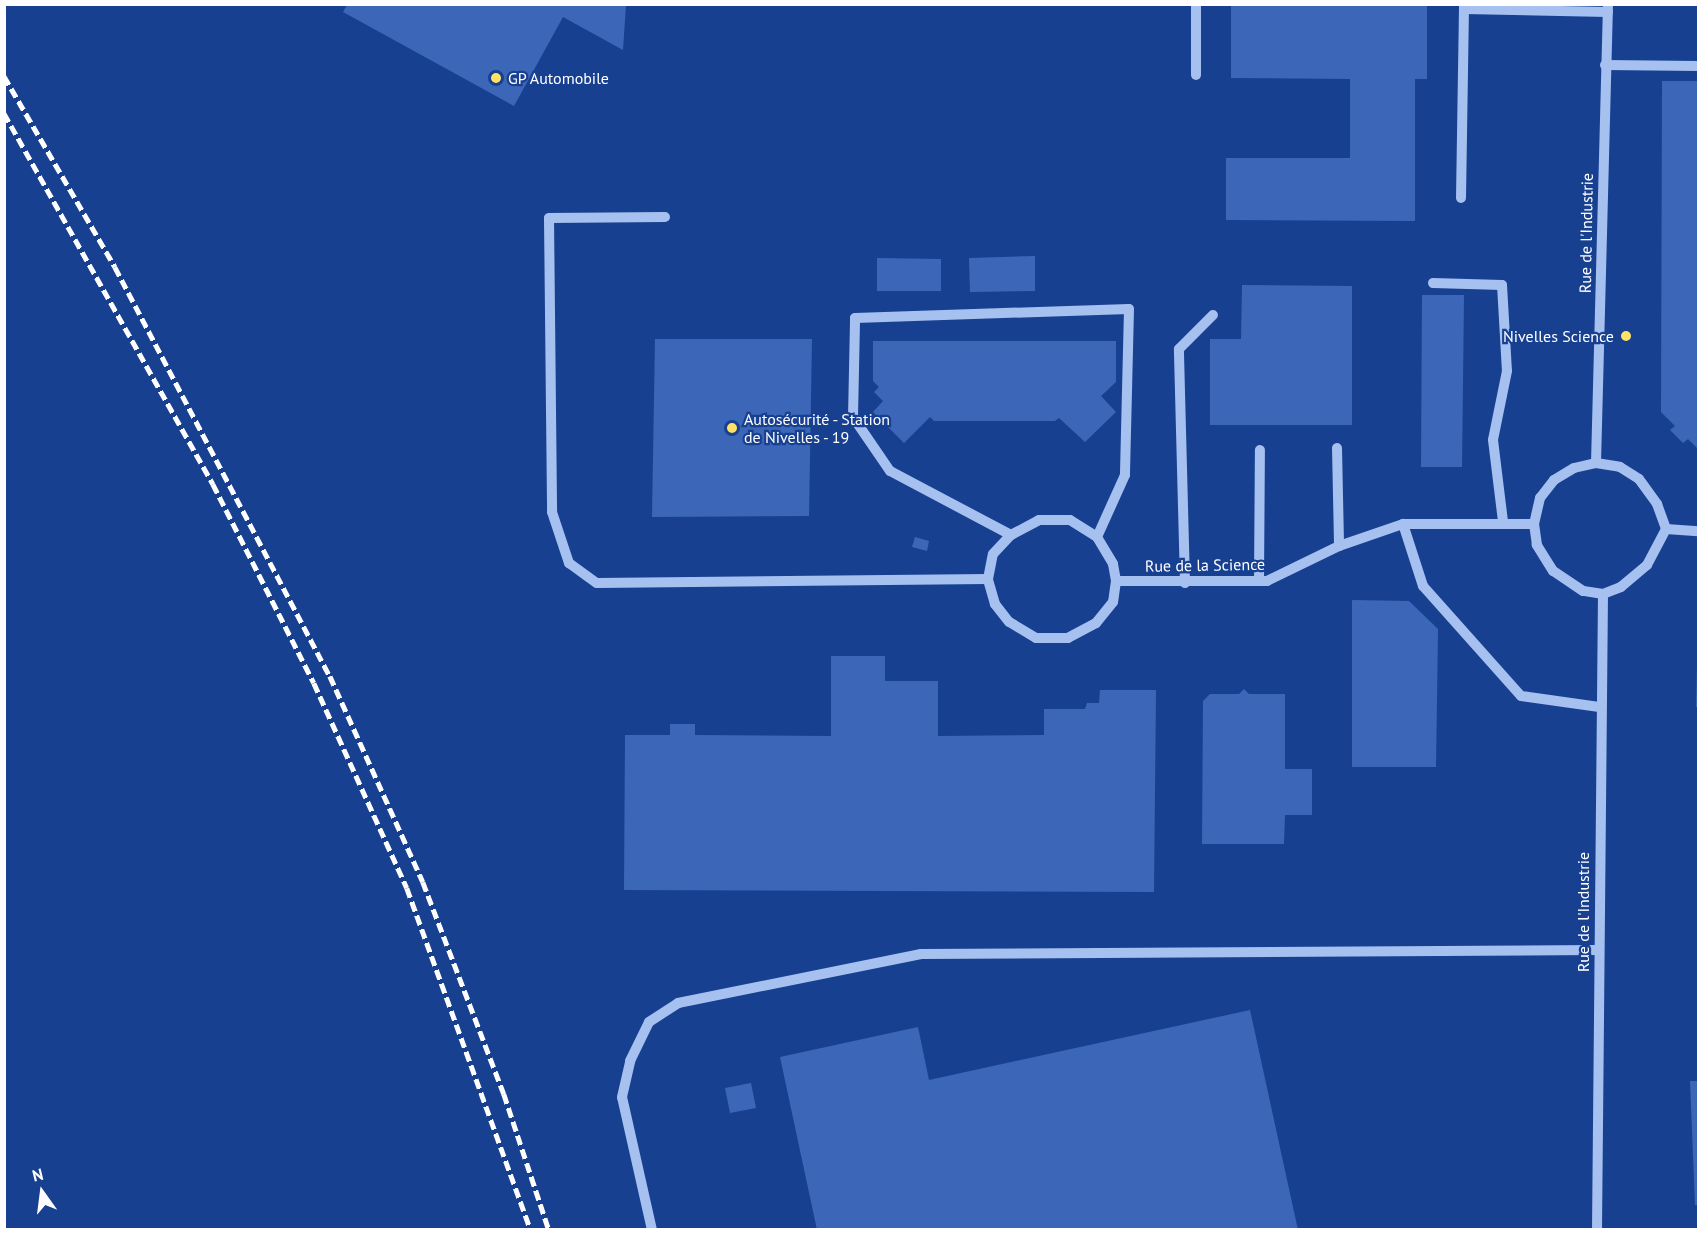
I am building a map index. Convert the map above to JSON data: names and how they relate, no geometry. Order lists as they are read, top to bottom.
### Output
{
  "streets": {
    "street": ["Rue de l'Industrie", "Rue de la Science"]
  },
  "crossings": [
    ["Rue de l'Industrie", "Rue de la Science"]
  ],
  "places": ["GP Automobile", "Nivelles Science", "Autosécurité - Station de Nivelles - 19"],
  "north": "top"
}
